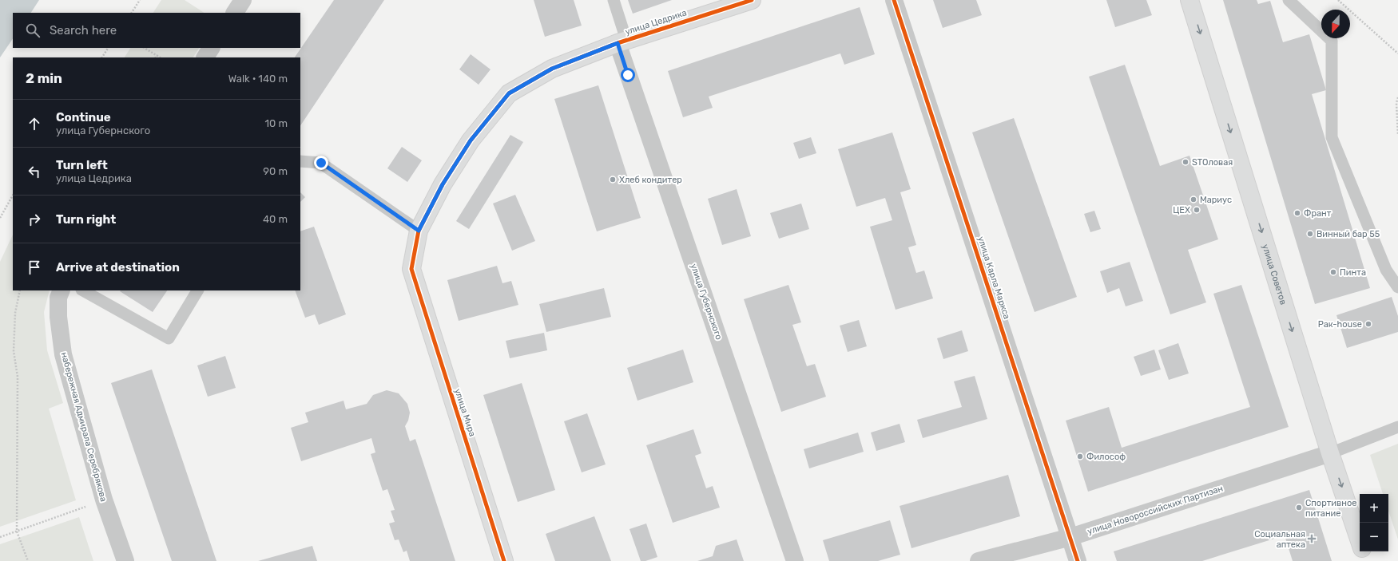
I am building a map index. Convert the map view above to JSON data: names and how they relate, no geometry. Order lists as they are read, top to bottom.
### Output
{
  "streets": {
    "street": [
      "улица Цедрика",
      "улица Советов",
      "улица Карла Маркса",
      "улица Губернского",
      "улица Мира",
      "набережная Адмирала Серебрякова",
      "улица Новороссийских Партизан"
    ]
  },
  "crossings": [
    ["улица Цедрика", "улица Губернского"],
    ["улица Цедрика", "улица Мира"],
    ["улица Советов", "улица Новороссийских Партизан"],
    ["улица Карла Маркса", "улица Новороссийских Партизан"]
  ],
  "one_way": ["улица Советов"],
  "places": {
    "other": [
      "STOловая",
      "Хлеб кондитер",
      "Мариус",
      "ЦЕХ",
      "Франт",
      "Винный бар 55",
      "Пинта",
      "Рак-house",
      "Философ",
      "Спортивное питание"
    ],
    "health": ["Социальная аптека"]
  },
  "north": "bottom",
  "page": {
    "search": "Search here",
    "heading": ["2 min", "Walk · 140 m"],
    "list": [
      ["Continue", "улица Губернского", "10 m"],
      ["Turn left", "улица Цедрика", "90 m"],
      ["Turn right", "40 m"],
      "Arrive at destination"
    ],
    "map_buttons": ["+", "−"]
  }
}
